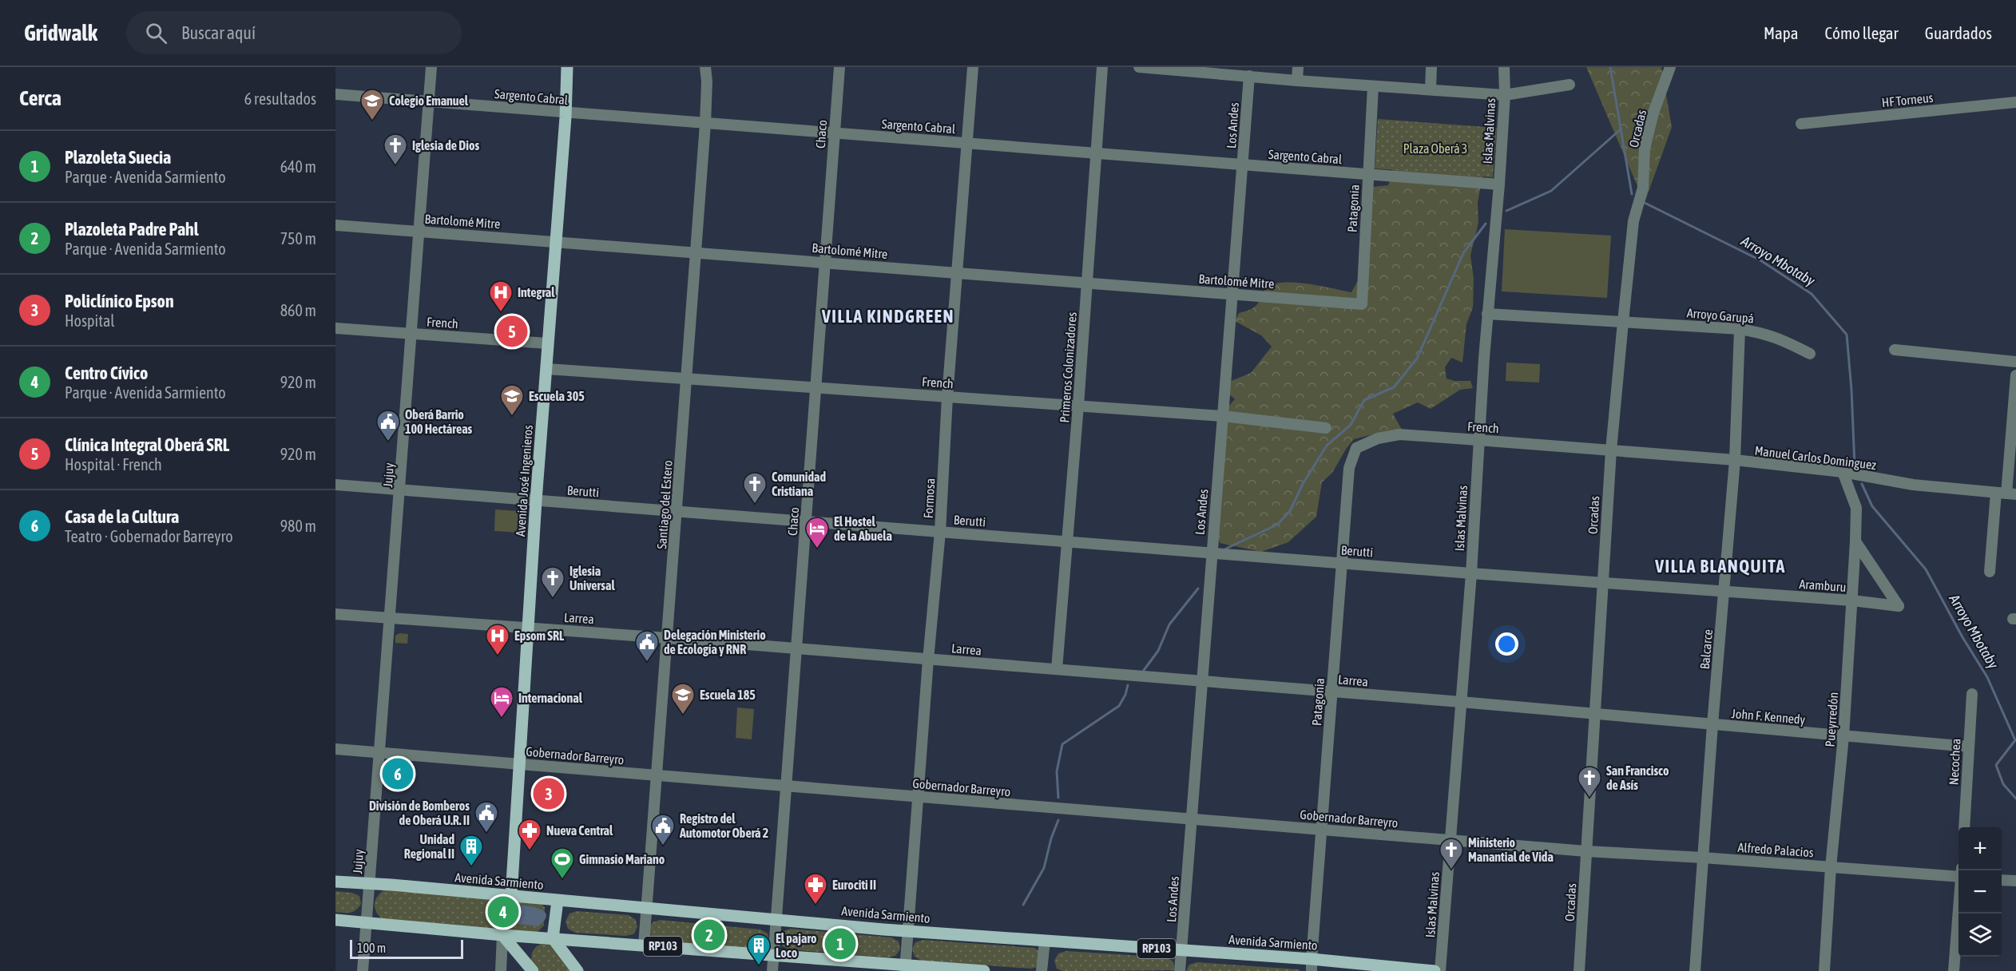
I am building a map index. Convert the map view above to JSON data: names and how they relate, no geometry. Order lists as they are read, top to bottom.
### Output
{
  "streets": {
    "main road": ["Avenida José Ingenieros", "Avenida Sarmiento", "RP103"],
    "street": [
      "Sargento Cabral",
      "HF Torneus",
      "Los Andes",
      "Orcadas",
      "Islas Malvinas",
      "Chaco",
      "Patagonia",
      "Bartolomé Mitre",
      "Arroyo Garupá",
      "French",
      "Primeros Colonizadores",
      "Manuel Carlos Dominguez",
      "Jujuy",
      "Berutti",
      "Formosa",
      "Santiago del Estero",
      "Aramburu",
      "Larrea",
      "Balcarce",
      "John F. Kennedy",
      "Pueyrredón",
      "Gobernador Barreyro",
      "Necochea",
      "Alfredo Palacios"
    ]
  },
  "crossings": [
    ["Sargento Cabral", "Los Andes"],
    ["Sargento Cabral", "Islas Malvinas"],
    ["Sargento Cabral", "Chaco"],
    ["Sargento Cabral", "Patagonia"],
    ["Sargento Cabral", "Primeros Colonizadores"],
    ["Sargento Cabral", "Jujuy"],
    ["Sargento Cabral", "Avenida José Ingenieros"],
    ["Sargento Cabral", "Formosa"],
    ["Sargento Cabral", "Santiago del Estero"],
    ["Los Andes", "Bartolomé Mitre"],
    ["Los Andes", "French"],
    ["Los Andes", "Berutti"],
    ["Los Andes", "Larrea"],
    ["Los Andes", "Gobernador Barreyro"],
    ["Los Andes", "Avenida Sarmiento"],
    ["Orcadas", "Arroyo Garupá"],
    ["Orcadas", "French"],
    ["Orcadas", "Manuel Carlos Dominguez"],
    ["Orcadas", "Berutti"],
    ["Orcadas", "Aramburu"],
    ["Orcadas", "Larrea"],
    ["Orcadas", "John F. Kennedy"],
    ["Orcadas", "Gobernador Barreyro"],
    ["Orcadas", "Alfredo Palacios"],
    ["Islas Malvinas", "French"],
    ["Islas Malvinas", "Berutti"],
    ["Islas Malvinas", "Larrea"],
    ["Islas Malvinas", "Gobernador Barreyro"],
    ["Chaco", "Bartolomé Mitre"],
    ["Chaco", "French"],
    ["Chaco", "Berutti"],
    ["Chaco", "Larrea"],
    ["Chaco", "Gobernador Barreyro"],
    ["Chaco", "Avenida Sarmiento"],
    ["Chaco", "RP103"],
    ["Patagonia", "Bartolomé Mitre"],
    ["Patagonia", "French"],
    ["Patagonia", "Berutti"],
    ["Patagonia", "Larrea"],
    ["Patagonia", "Gobernador Barreyro"],
    ["Patagonia", "Avenida Sarmiento"],
    ["Bartolomé Mitre", "Primeros Colonizadores"],
    ["Bartolomé Mitre", "Jujuy"],
    ["Bartolomé Mitre", "Avenida José Ingenieros"],
    ["Bartolomé Mitre", "Formosa"],
    ["Bartolomé Mitre", "Santiago del Estero"],
    ["Arroyo Garupá", "Balcarce"],
    ["French", "Primeros Colonizadores"],
    ["French", "Manuel Carlos Dominguez"],
    ["French", "Jujuy"],
    ["French", "Avenida José Ingenieros"],
    ["French", "Formosa"],
    ["French", "Santiago del Estero"],
    ["Primeros Colonizadores", "Berutti"],
    ["Primeros Colonizadores", "Larrea"],
    ["Manuel Carlos Dominguez", "Balcarce"],
    ["Manuel Carlos Dominguez", "Pueyrredón"],
    ["Jujuy", "Berutti"],
    ["Jujuy", "Larrea"],
    ["Jujuy", "Gobernador Barreyro"],
    ["Jujuy", "Avenida Sarmiento"],
    ["Jujuy", "RP103"],
    ["Avenida José Ingenieros", "Berutti"],
    ["Avenida José Ingenieros", "Larrea"],
    ["Avenida José Ingenieros", "Gobernador Barreyro"],
    ["Avenida José Ingenieros", "Avenida Sarmiento"],
    ["Berutti", "Formosa"],
    ["Berutti", "Santiago del Estero"],
    ["Berutti", "Aramburu"],
    ["Formosa", "Larrea"],
    ["Formosa", "Gobernador Barreyro"],
    ["Formosa", "Avenida Sarmiento"],
    ["Formosa", "RP103"],
    ["Santiago del Estero", "Larrea"],
    ["Santiago del Estero", "Gobernador Barreyro"],
    ["Santiago del Estero", "Avenida Sarmiento"],
    ["Santiago del Estero", "RP103"],
    ["Aramburu", "Balcarce"],
    ["Aramburu", "Pueyrredón"],
    ["Larrea", "John F. Kennedy"],
    ["Balcarce", "John F. Kennedy"],
    ["Balcarce", "Alfredo Palacios"],
    ["John F. Kennedy", "Pueyrredón"],
    ["John F. Kennedy", "Necochea"],
    ["Pueyrredón", "Alfredo Palacios"],
    ["Gobernador Barreyro", "Alfredo Palacios"]
  ],
  "districts": ["VILLA KINDGREEN", "VILLA BLANQUITA"],
  "water": ["Arroyo Mbotaby"],
  "parks": ["Plaza Oberá 3"],
  "places": {
    "school or university": ["Colegio Emanuel", "Escuela 305", "Escuela 185"],
    "church": [
      "Iglesia de Dios",
      "Comunidad Cristiana",
      "Iglesia Universal",
      "San Francisco de Asís",
      "Ministerio Manantial de Vida"
    ],
    "hospital": ["Integral", "Epsom SRL"],
    "public building": [
      "Oberá Barrio 100 Hectáreas",
      "Delegación Ministerio de Ecología y RNR",
      "División de Bomberos de Oberá U.R. II",
      "Registro del Automotor Oberá 2"
    ],
    "hotel": ["El Hostel de la Abuela", "Internacional"],
    "pharmacy": ["Nueva Central", "Eurociti II"],
    "building": ["Unidad Regional II", "El pajaro Loco"],
    "sports": ["Gimnasio Mariano"]
  },
  "scale_bar": "100 m",
  "page": {
    "header": "Gridwalk",
    "search": "Buscar aquí",
    "nav": ["Mapa", "Cómo llegar", "Guardados"],
    "heading": ["Cerca", "6 resultados"],
    "list": [
      {
        "mark": "1",
        "name": "Plazoleta Suecia",
        "note": "Parque · Avenida Sarmiento",
        "value": "640 m"
      },
      {
        "mark": "2",
        "name": "Plazoleta Padre Pahl",
        "note": "Parque · Avenida Sarmiento",
        "value": "750 m"
      },
      {
        "mark": "3",
        "name": "Policlínico Epson",
        "note": "Hospital",
        "value": "860 m"
      },
      {
        "mark": "4",
        "name": "Centro Cívico",
        "note": "Parque · Avenida Sarmiento",
        "value": "920 m"
      },
      {
        "mark": "5",
        "name": "Clínica Integral Oberá SRL",
        "note": "Hospital · French",
        "value": "920 m"
      },
      {
        "mark": "6",
        "name": "Casa de la Cultura",
        "note": "Teatro · Gobernador Barreyro",
        "value": "980 m"
      }
    ],
    "pins": [
      "5",
      "6",
      "3",
      "4",
      "2",
      "1"
    ],
    "map_buttons": ["+", "−"],
    "scale": "100 m"
  }
}
